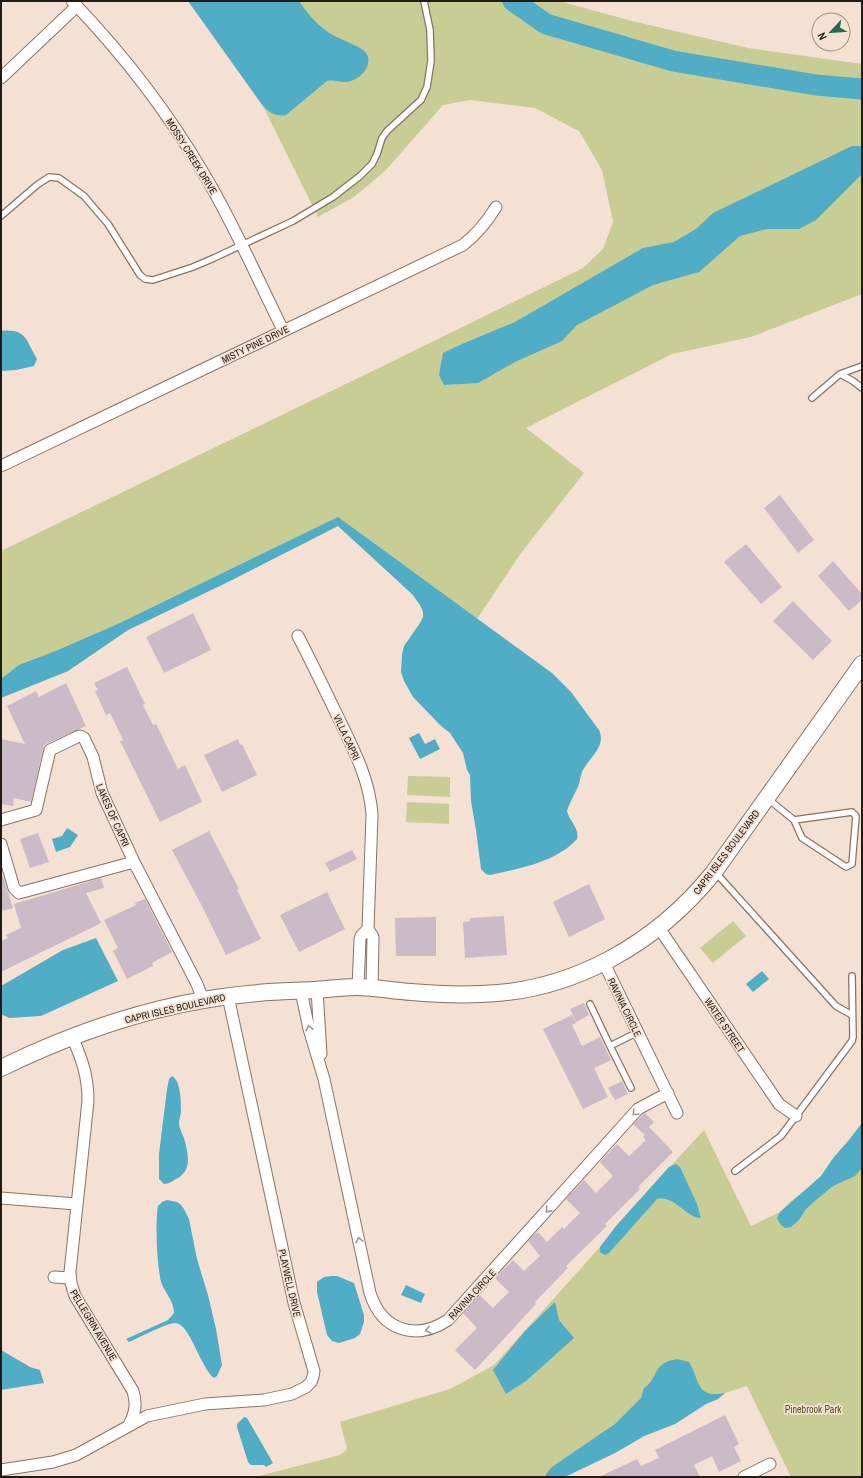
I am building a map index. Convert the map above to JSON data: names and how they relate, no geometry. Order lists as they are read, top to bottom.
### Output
{
  "streets": {
    "street": [
      "MOSSY CREEK DRIVE",
      "MISTY PINE DRIVE",
      "VILLA CAPRI",
      "LAKES OF CAPRI",
      "CAPRI ISLES BOULEVARD",
      "RAVINIA CIRCLE",
      "WATER STREET",
      "PLAYWELL DRIVE",
      "PELLEGRIN AVENUE"
    ]
  },
  "crossings": [
    ["MOSSY CREEK DRIVE", "MISTY PINE DRIVE"],
    ["VILLA CAPRI", "CAPRI ISLES BOULEVARD"],
    ["LAKES OF CAPRI", "CAPRI ISLES BOULEVARD"],
    ["CAPRI ISLES BOULEVARD", "RAVINIA CIRCLE"],
    ["CAPRI ISLES BOULEVARD", "WATER STREET"],
    ["CAPRI ISLES BOULEVARD", "PLAYWELL DRIVE"],
    ["CAPRI ISLES BOULEVARD", "PELLEGRIN AVENUE"],
    ["PLAYWELL DRIVE", "PELLEGRIN AVENUE"]
  ],
  "parks": ["Pinebrook Park"],
  "north": "bottom left"
}
